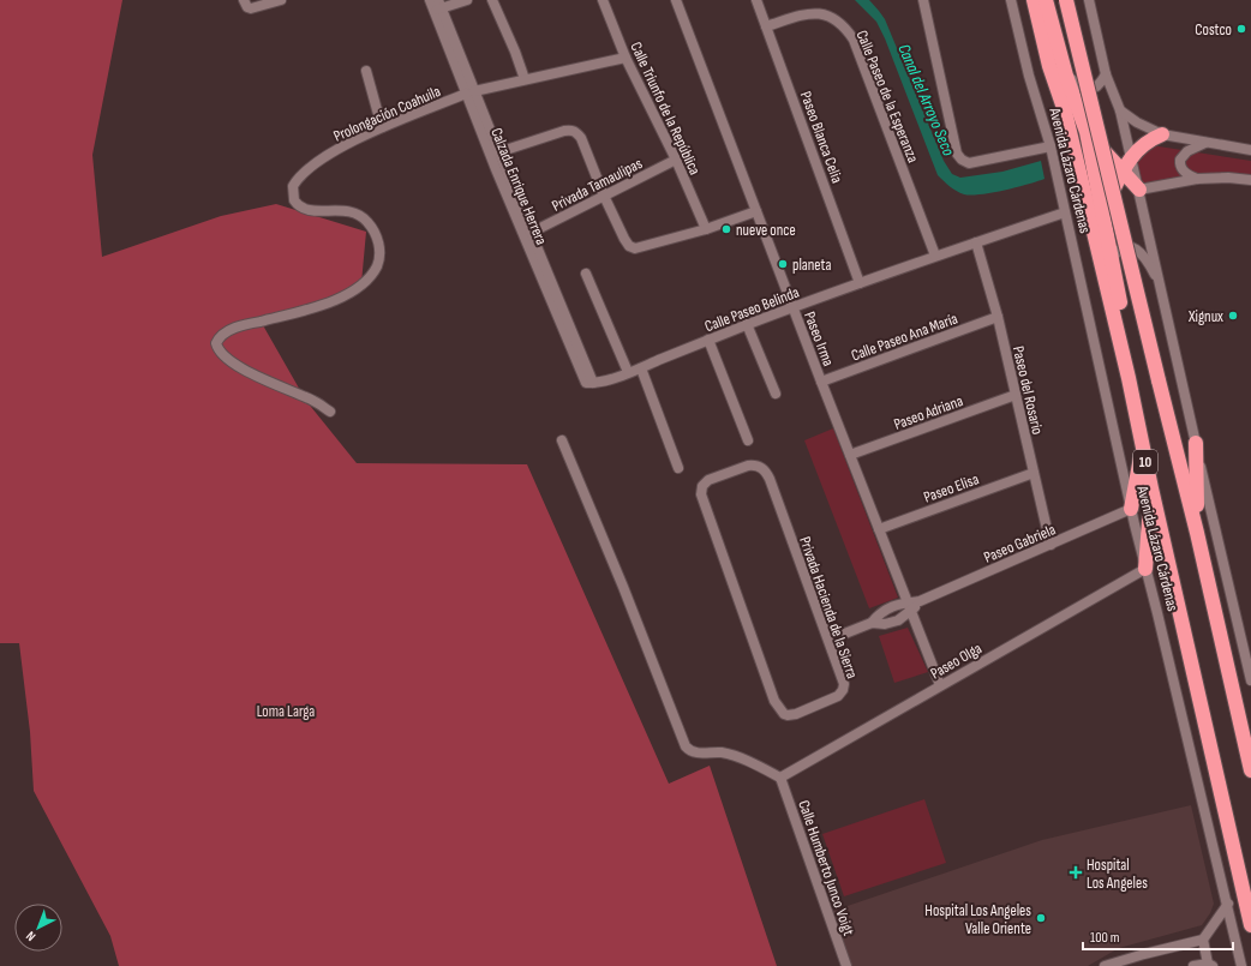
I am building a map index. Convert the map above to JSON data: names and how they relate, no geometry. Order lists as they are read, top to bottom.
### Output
{
  "streets": {
    "highway": ["Avenida Lázaro Cárdenas", "10"],
    "street": [
      "Calle Paseo de la Esperanza",
      "Calle Triunfo de la República",
      "Prolongación Coahuila",
      "Paseo Blanca Celia",
      "Privada Tamaulipas",
      "Calzada Enrique Herrera",
      "Calle Paseo Belinda",
      "Calle Paseo Ana María",
      "Paseo Irma",
      "Paseo del Rosario",
      "Paseo Adriana",
      "Paseo Elisa",
      "Paseo Gabriela",
      "Privada Hacienda de la Sierra",
      "Paseo Olga",
      "Calle Humberto Junco Voigt"
    ]
  },
  "crossings": [
    ["Calle Paseo de la Esperanza", "Paseo Blanca Celia"],
    ["Calle Paseo de la Esperanza", "Calle Paseo Belinda"],
    ["Calle Triunfo de la República", "Prolongación Coahuila"],
    ["Calle Triunfo de la República", "Privada Tamaulipas"],
    ["Prolongación Coahuila", "Calzada Enrique Herrera"],
    ["Paseo Blanca Celia", "Calle Paseo Belinda"],
    ["Avenida Lázaro Cárdenas", "Calle Paseo Belinda"],
    ["Avenida Lázaro Cárdenas", "Paseo Gabriela"],
    ["Avenida Lázaro Cárdenas", "Paseo Olga"],
    ["Privada Tamaulipas", "Calzada Enrique Herrera"],
    ["Calzada Enrique Herrera", "Calle Paseo Belinda"],
    ["Calle Paseo Belinda", "Paseo Irma"],
    ["Calle Paseo Belinda", "Paseo del Rosario"],
    ["Calle Paseo Ana María", "Paseo Irma"],
    ["Calle Paseo Ana María", "Paseo del Rosario"],
    ["Paseo Irma", "Paseo Adriana"],
    ["Paseo Irma", "Paseo Elisa"],
    ["Paseo Irma", "Paseo Gabriela"],
    ["Paseo Irma", "Paseo Olga"],
    ["Paseo del Rosario", "Paseo Adriana"],
    ["Paseo del Rosario", "Paseo Elisa"],
    ["Paseo del Rosario", "Paseo Gabriela"],
    ["Paseo Gabriela", "Privada Hacienda de la Sierra"],
    ["Paseo Olga", "Calle Humberto Junco Voigt"]
  ],
  "water": ["Canal del Arroyo Seco"],
  "parks": ["Loma Larga"],
  "places": {
    "other": [
      "Costco",
      "nueve once",
      "planeta",
      "Xignux",
      "Hospital Los Angeles Valle Oriente"
    ],
    "health": ["Hospital Los Angeles"]
  },
  "scale_bar": "100 m",
  "north": "bottom left"
}
